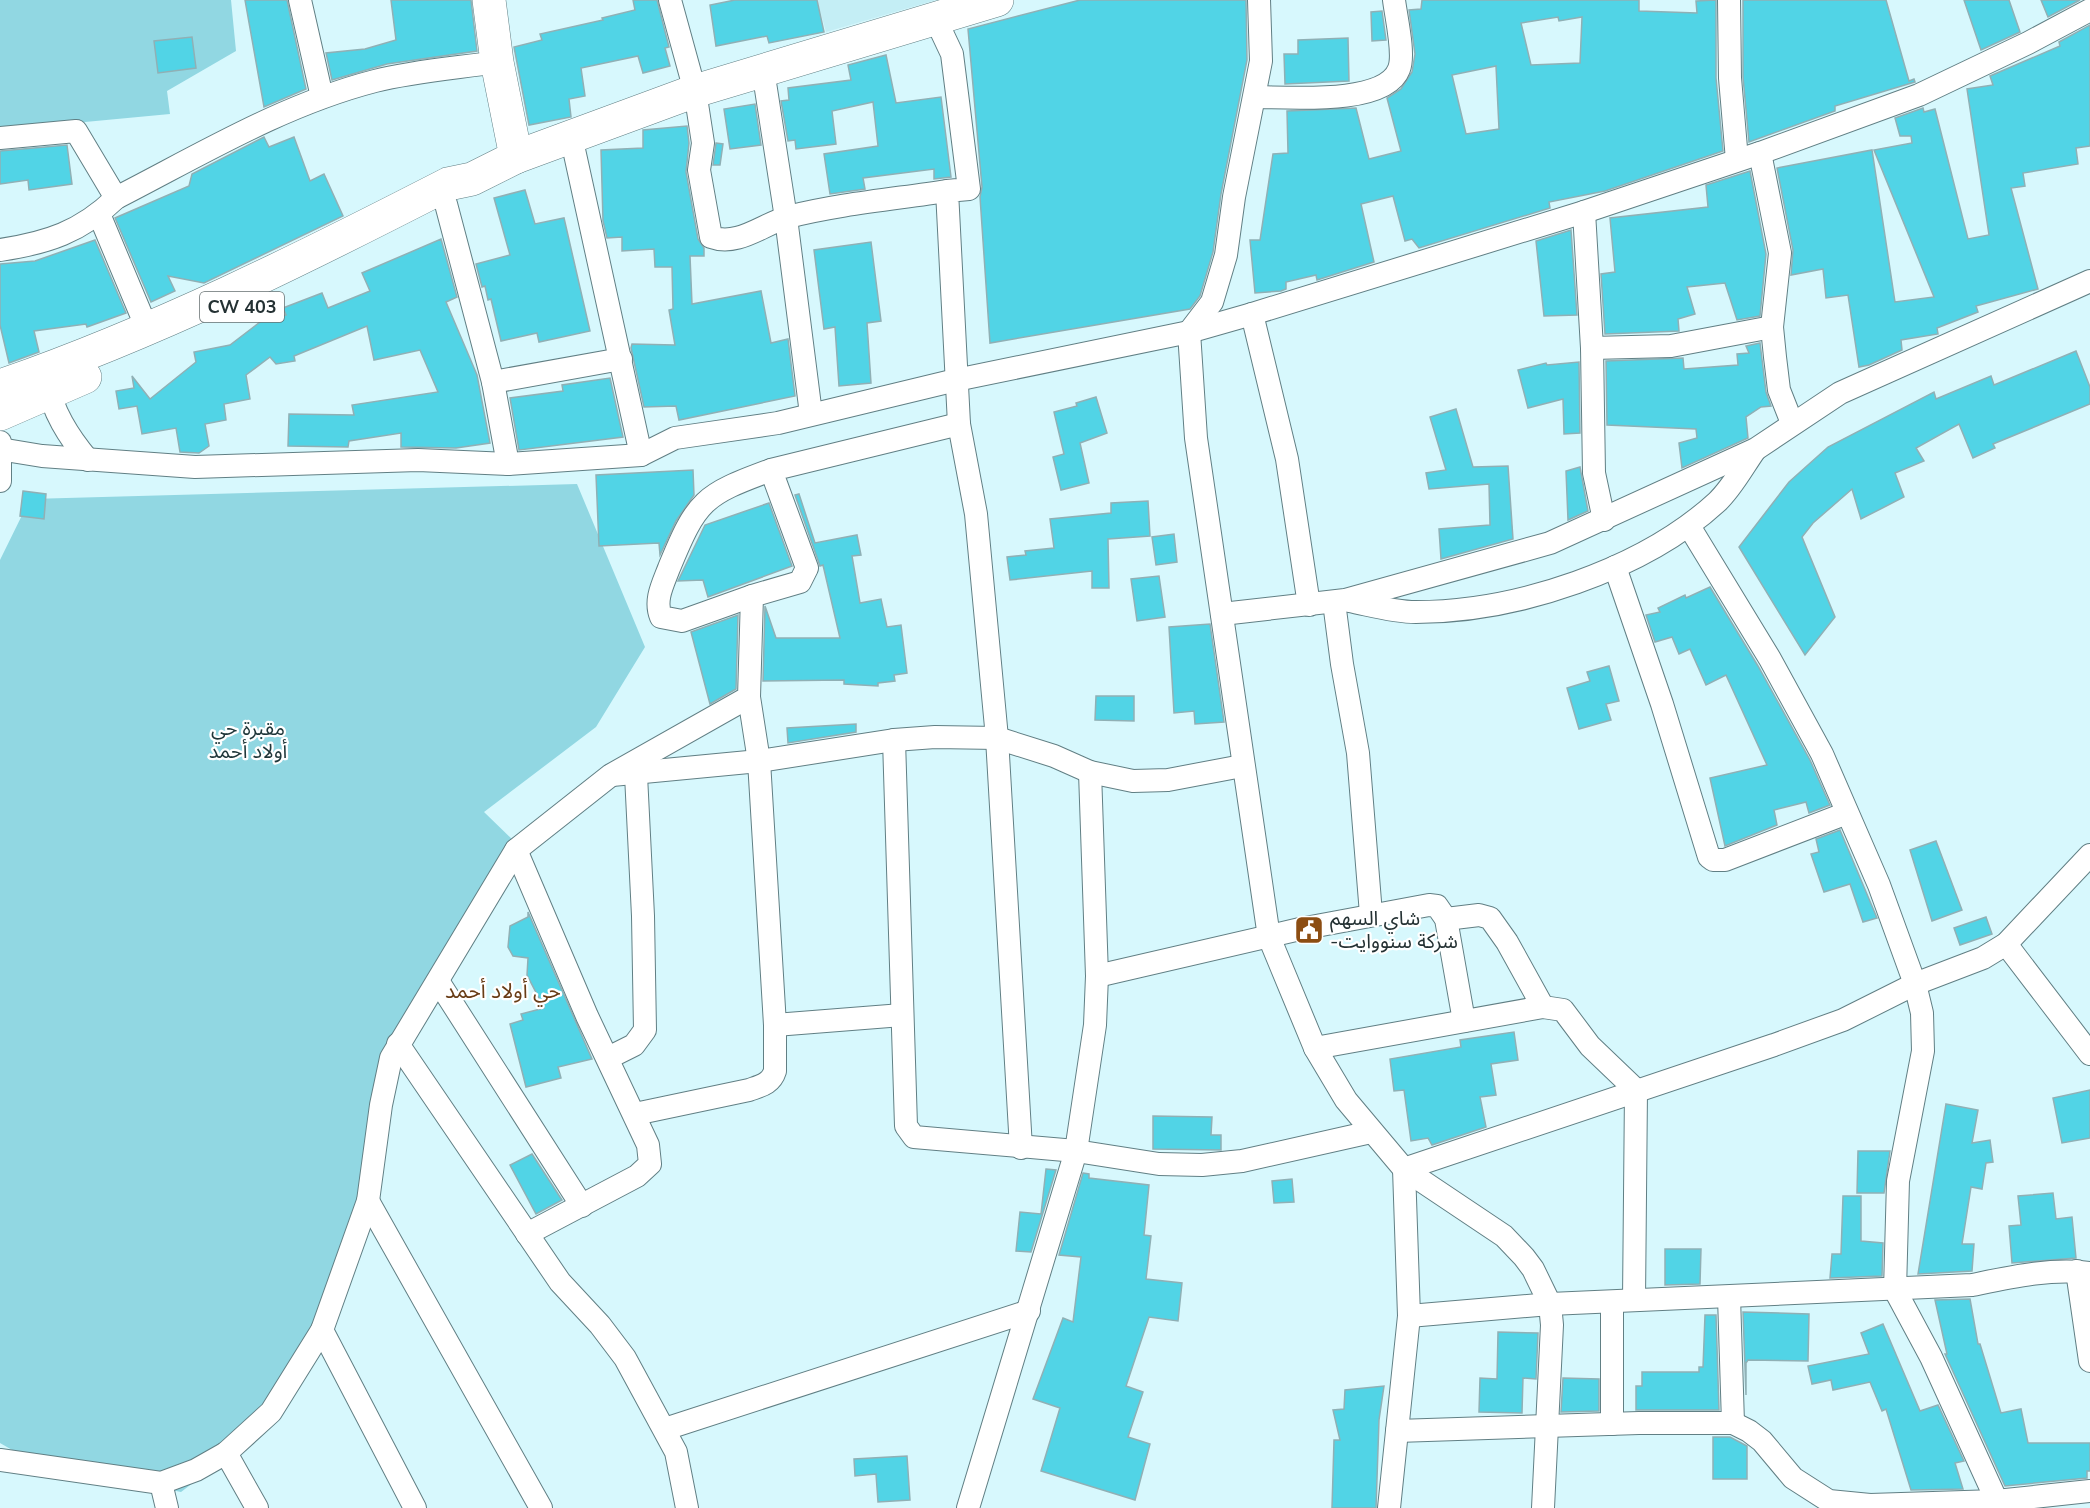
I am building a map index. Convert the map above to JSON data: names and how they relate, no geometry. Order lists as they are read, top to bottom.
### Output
{
  "streets": {
    "main road": ["CW 403"]
  },
  "districts": ["حي أولاد أحمد"],
  "parks": ["مقبرة حي أولاد أحمد"],
  "places": {
    "public building": ["شاي السهم -شركة سنووايت"]
  }
}
